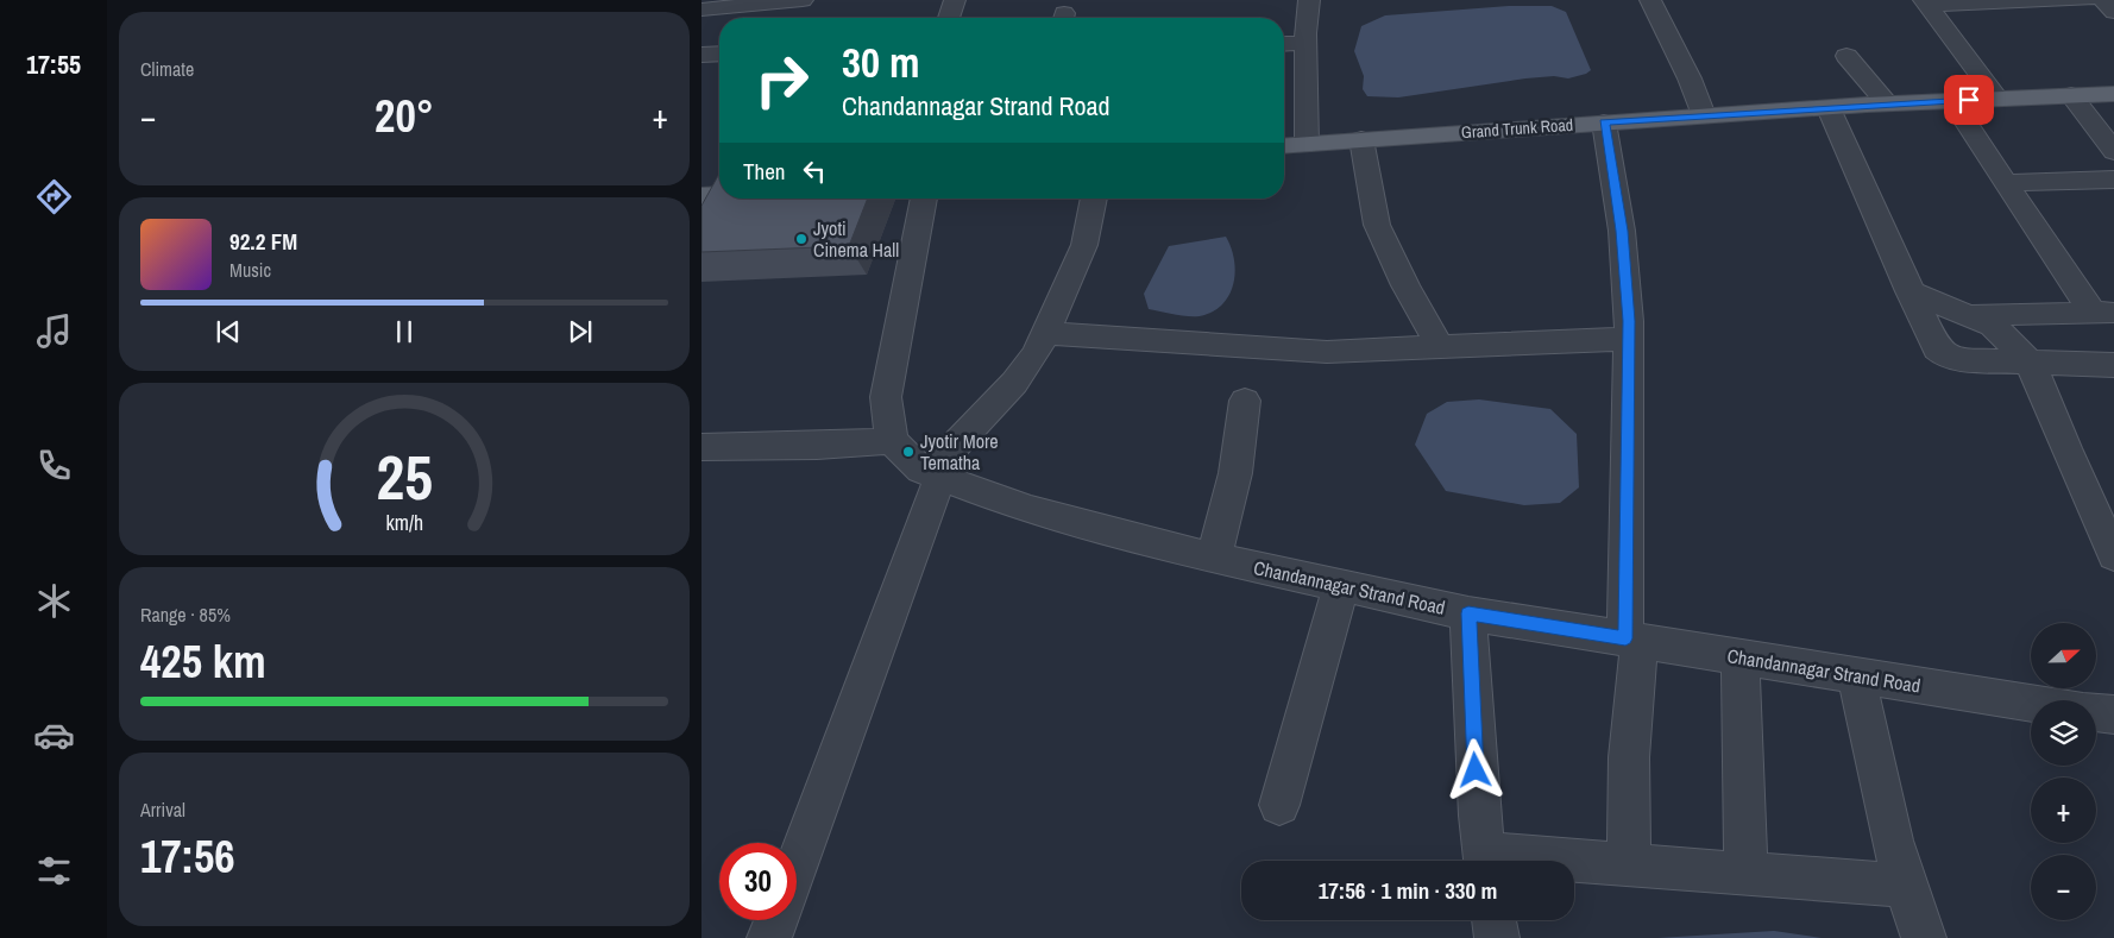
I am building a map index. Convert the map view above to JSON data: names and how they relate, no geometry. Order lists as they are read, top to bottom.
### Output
{
  "streets": {
    "main road": ["Grand Trunk Road"],
    "street": ["Chandannagar Strand Road"]
  },
  "places": ["Jyoti Cinema Hall", "Jyotir More Tematha"],
  "north": "right",
  "page": {
    "tabs": "17:55",
    "tile": [
      "Climate",
      ["Range · 85%", "425 km"],
      ["Arrival", "17:56"]
    ],
    "turn": ["30 m", "Chandannagar Strand Road"],
    "heat": ["−", "20°", "+"],
    "then": "Then",
    "song": ["92.2 FM", "Music"],
    "map_buttons": ["+", "−"],
    "limit": "30",
    "trip": "17:56 · 1 min · 330 m",
    "gauge": ["25", "km/h"]
  }
}
